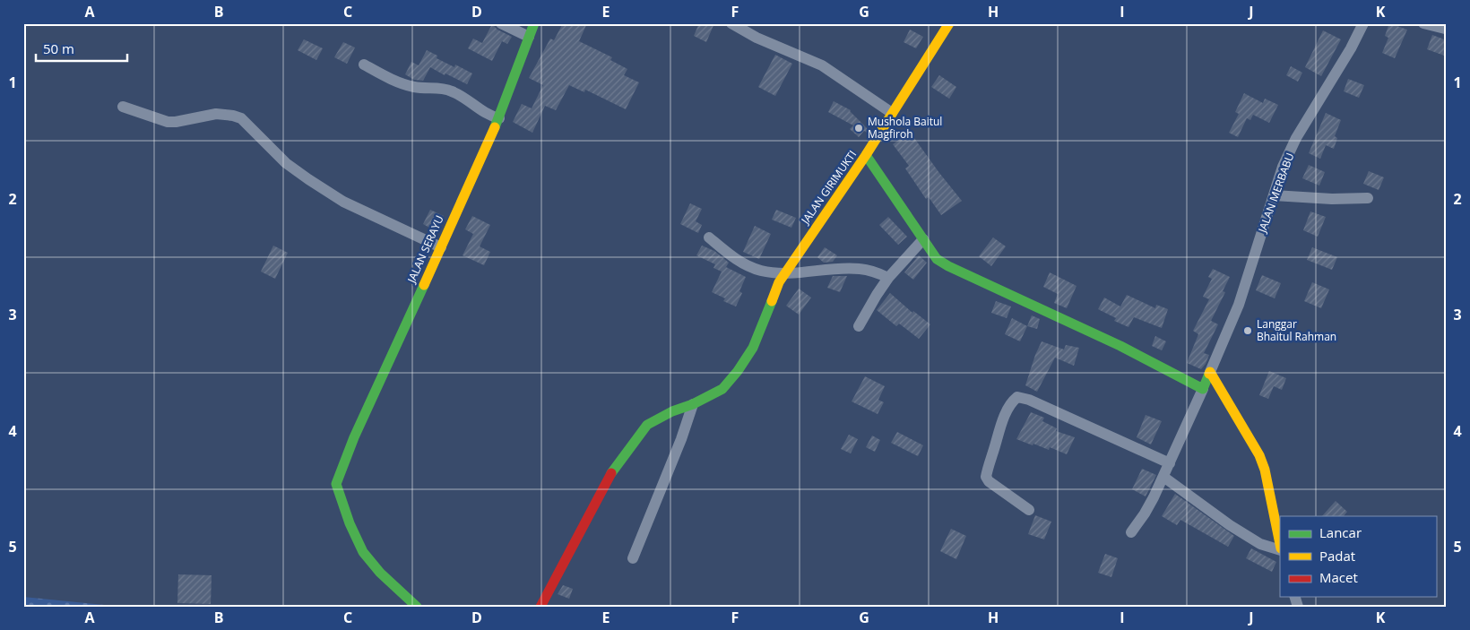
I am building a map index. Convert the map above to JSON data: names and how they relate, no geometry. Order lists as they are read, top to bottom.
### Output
{
  "streets": {
    "street": ["JALAN GIRIMUKTI", "JALAN MERBABU", "JALAN SERAYU"]
  },
  "places": ["Mushola Baitul Magfiroh", "Langgar Bhaitul Rahman"],
  "legend": ["Lancar", "Padat", "Macet"],
  "scale_bar": "50 m",
  "grid": {
    "columns": [
      "A",
      "B",
      "C",
      "D",
      "E",
      "F",
      "G",
      "H",
      "I",
      "J",
      "K"
    ],
    "rows": [
      "1",
      "2",
      "3",
      "4",
      "5"
    ]
  }
}
